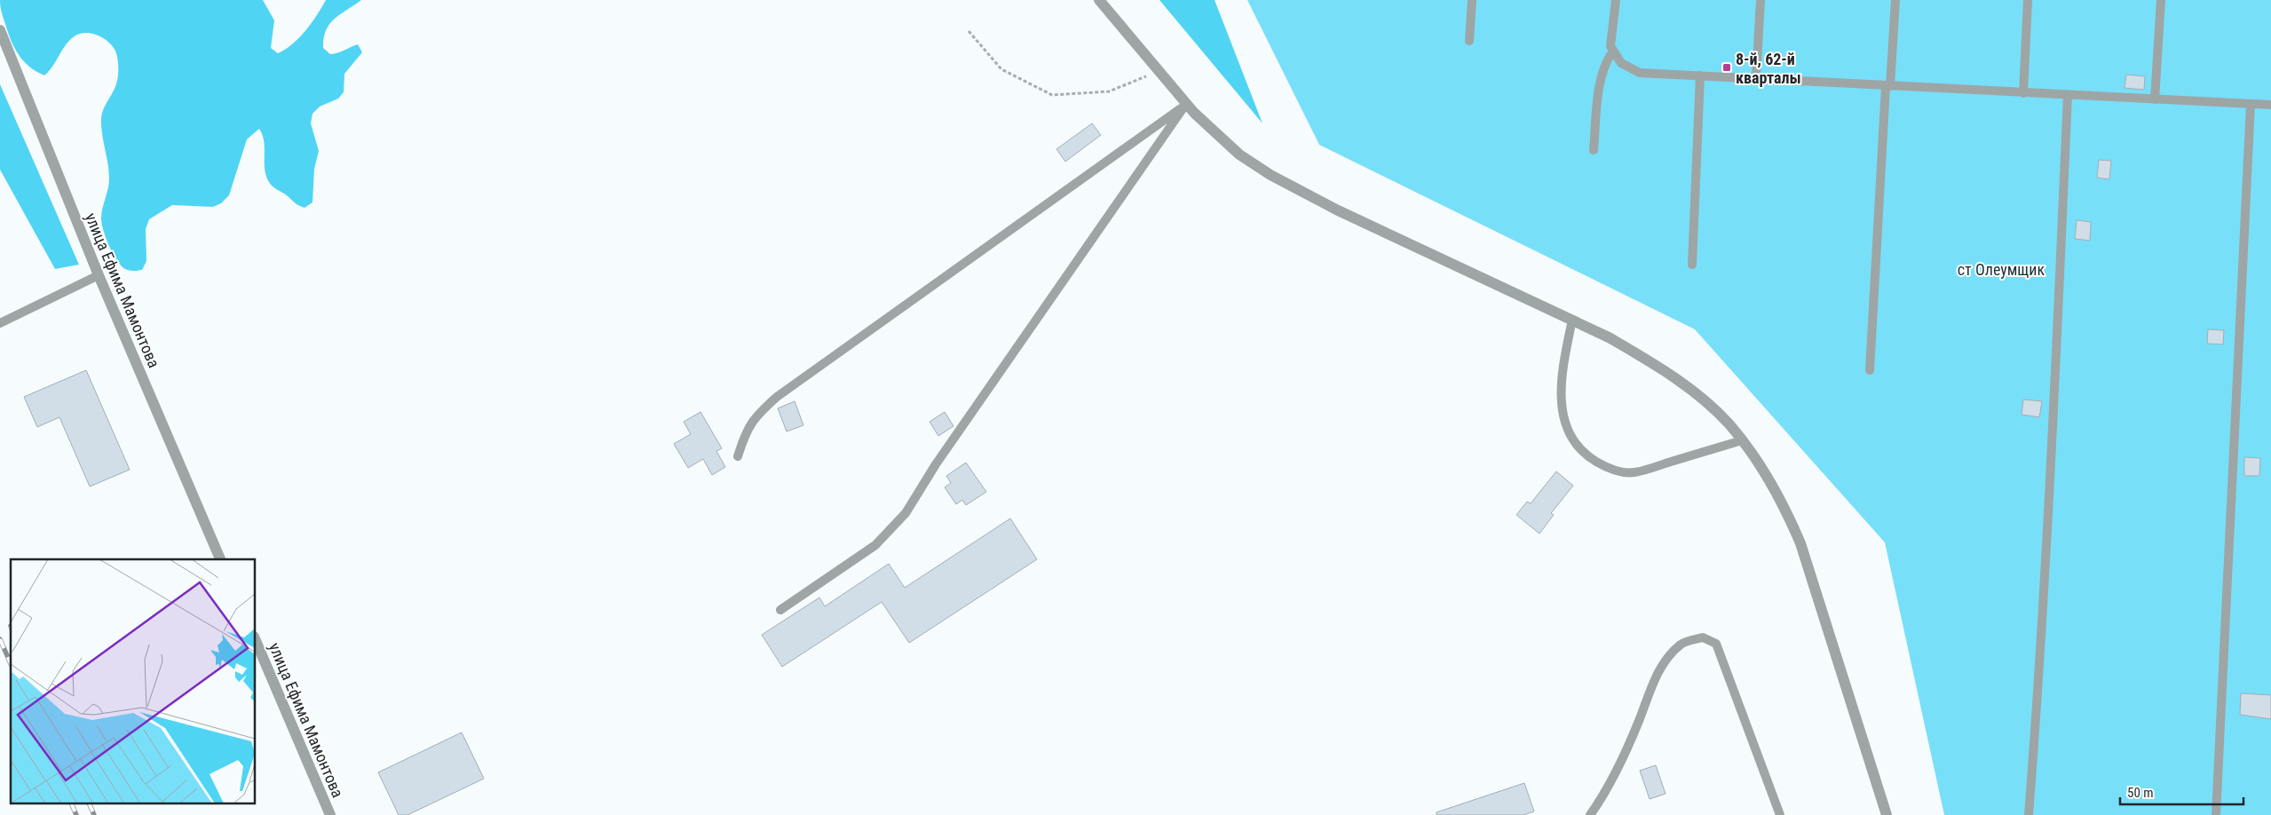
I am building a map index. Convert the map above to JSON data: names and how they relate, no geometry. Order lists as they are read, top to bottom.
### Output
{
  "streets": {
    "street": ["улица Ефима Мамонтова"]
  },
  "parks": ["ст Олеумщик"],
  "places": {
    "transit": ["8-й, 62-й кварталы"]
  },
  "scale_bar": "50 m"
}
